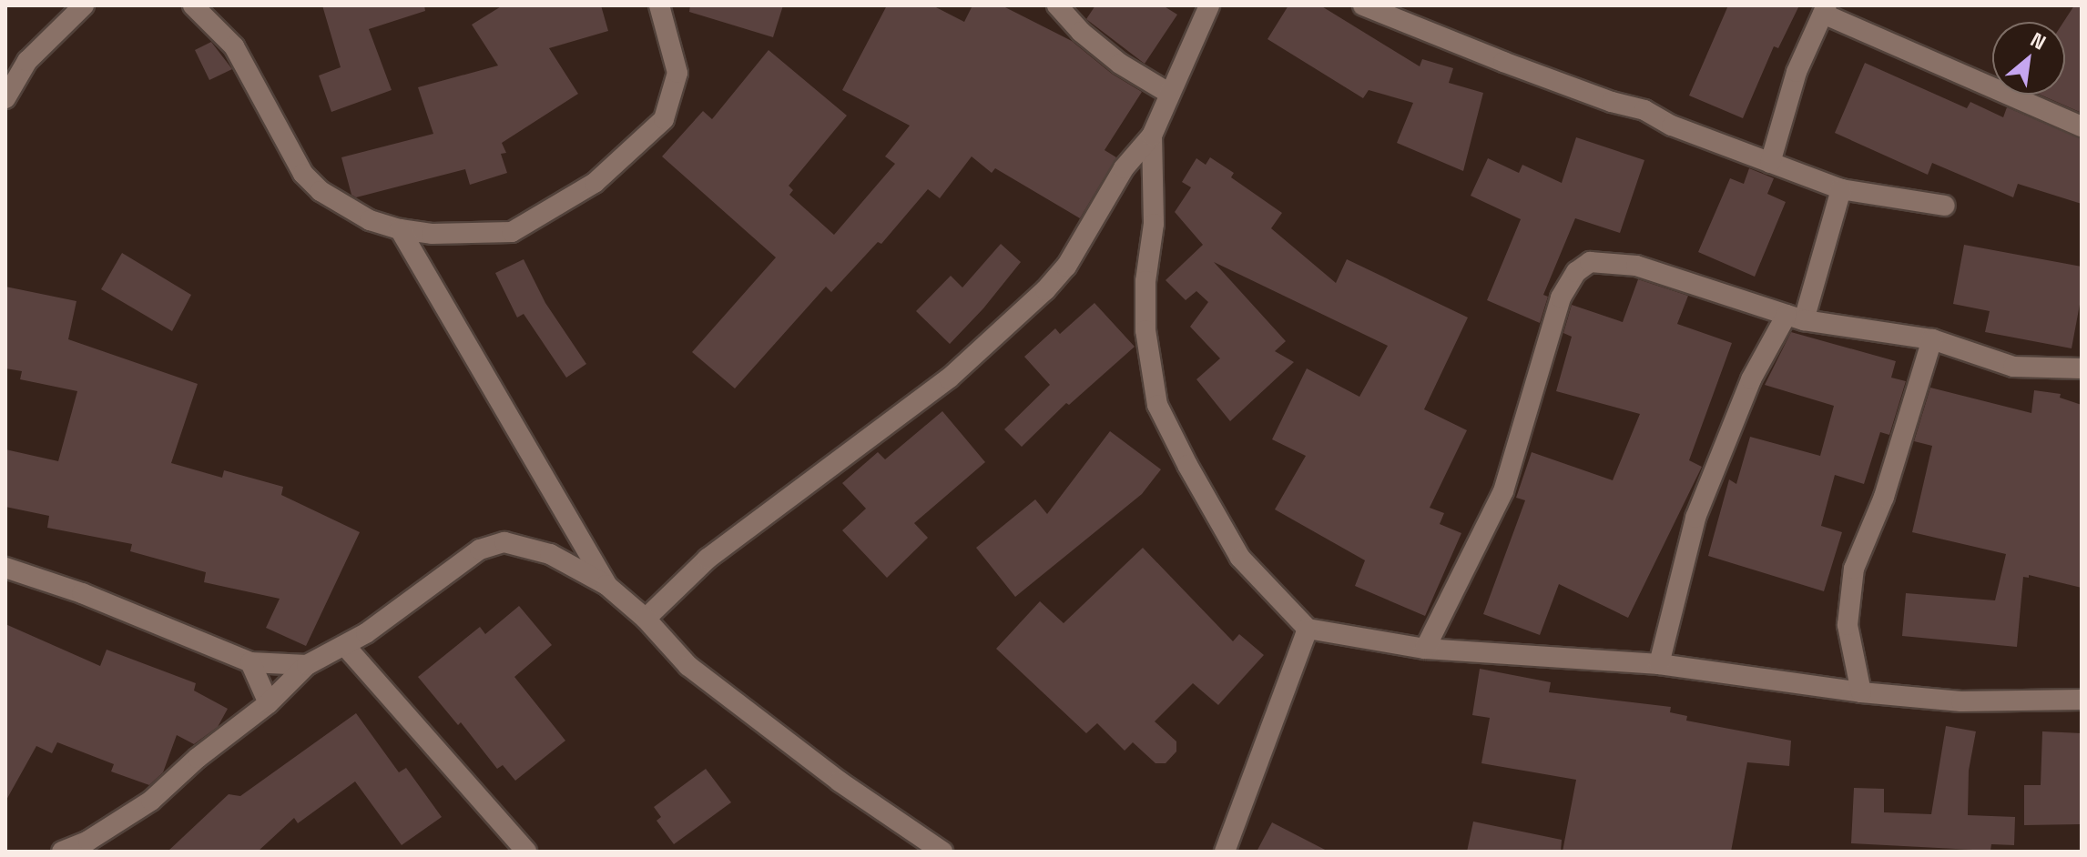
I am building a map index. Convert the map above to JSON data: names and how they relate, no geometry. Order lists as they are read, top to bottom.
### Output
{
  "north": "top right"
}
